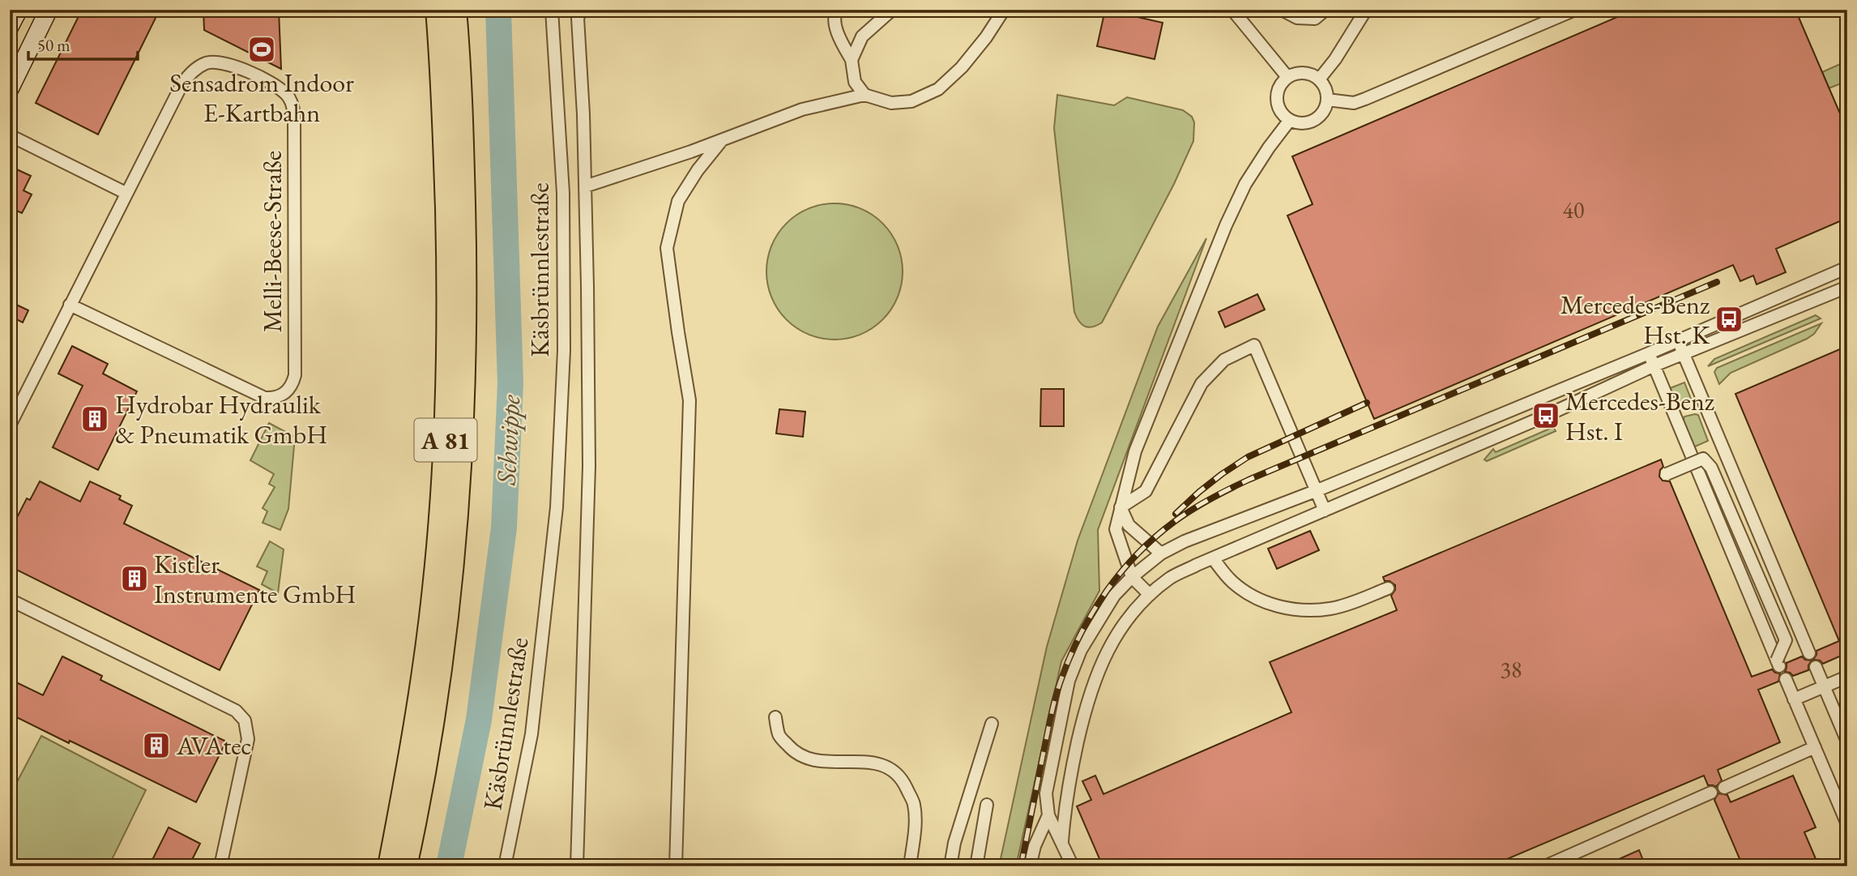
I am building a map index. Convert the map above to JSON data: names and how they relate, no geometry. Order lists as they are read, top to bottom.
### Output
{
  "streets": {
    "highway": ["A 81"],
    "street": ["Melli-Beese-Straße", "Käsbrünnlestraße"]
  },
  "water": ["Schwippe"],
  "places": {
    "sports": ["Sensadrom Indoor E-Kartbahn"],
    "bus stop": ["Mercedes-Benz Hst. K", "Mercedes-Benz Hst. I"],
    "building": ["Hydrobar Hydraulik & Pneumatik GmbH", "Kistler Instrumente GmbH", "AVAtec"]
  },
  "house_numbers": ["40", "38"],
  "scale_bar": "50 m"
}
